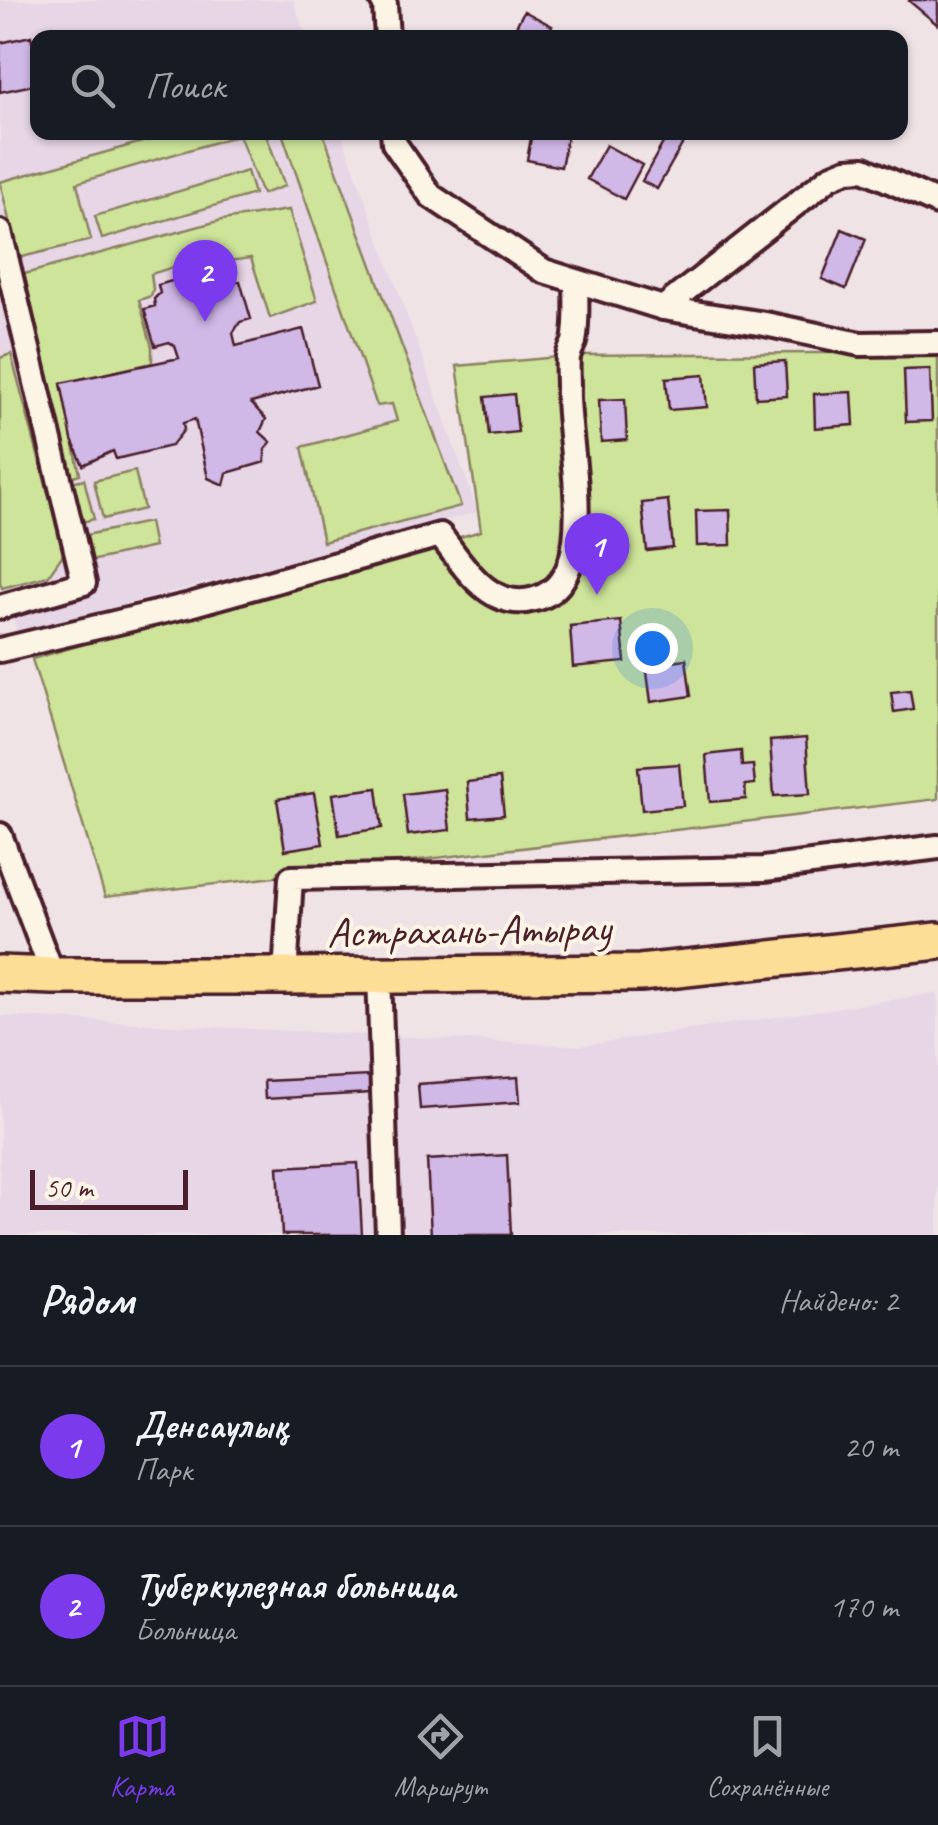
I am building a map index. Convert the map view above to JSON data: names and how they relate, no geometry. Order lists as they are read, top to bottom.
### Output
{
  "streets": {
    "highway": ["Астрахань-Атырау"]
  },
  "scale_bar": "50 m",
  "page": {
    "search": "Поиск",
    "pins": ["2", "1"],
    "scale": "50 m",
    "heading": ["Рядом", "Найдено: 2"],
    "list": [
      {
        "mark": "1",
        "name": "Денсаулық",
        "note": "Парк",
        "value": "20 m"
      },
      {
        "mark": "2",
        "name": "Туберкулезная больница",
        "note": "Больница",
        "value": "170 m"
      }
    ],
    "nav": ["Карта", "Маршрут", "Сохранённые"]
  }
}
